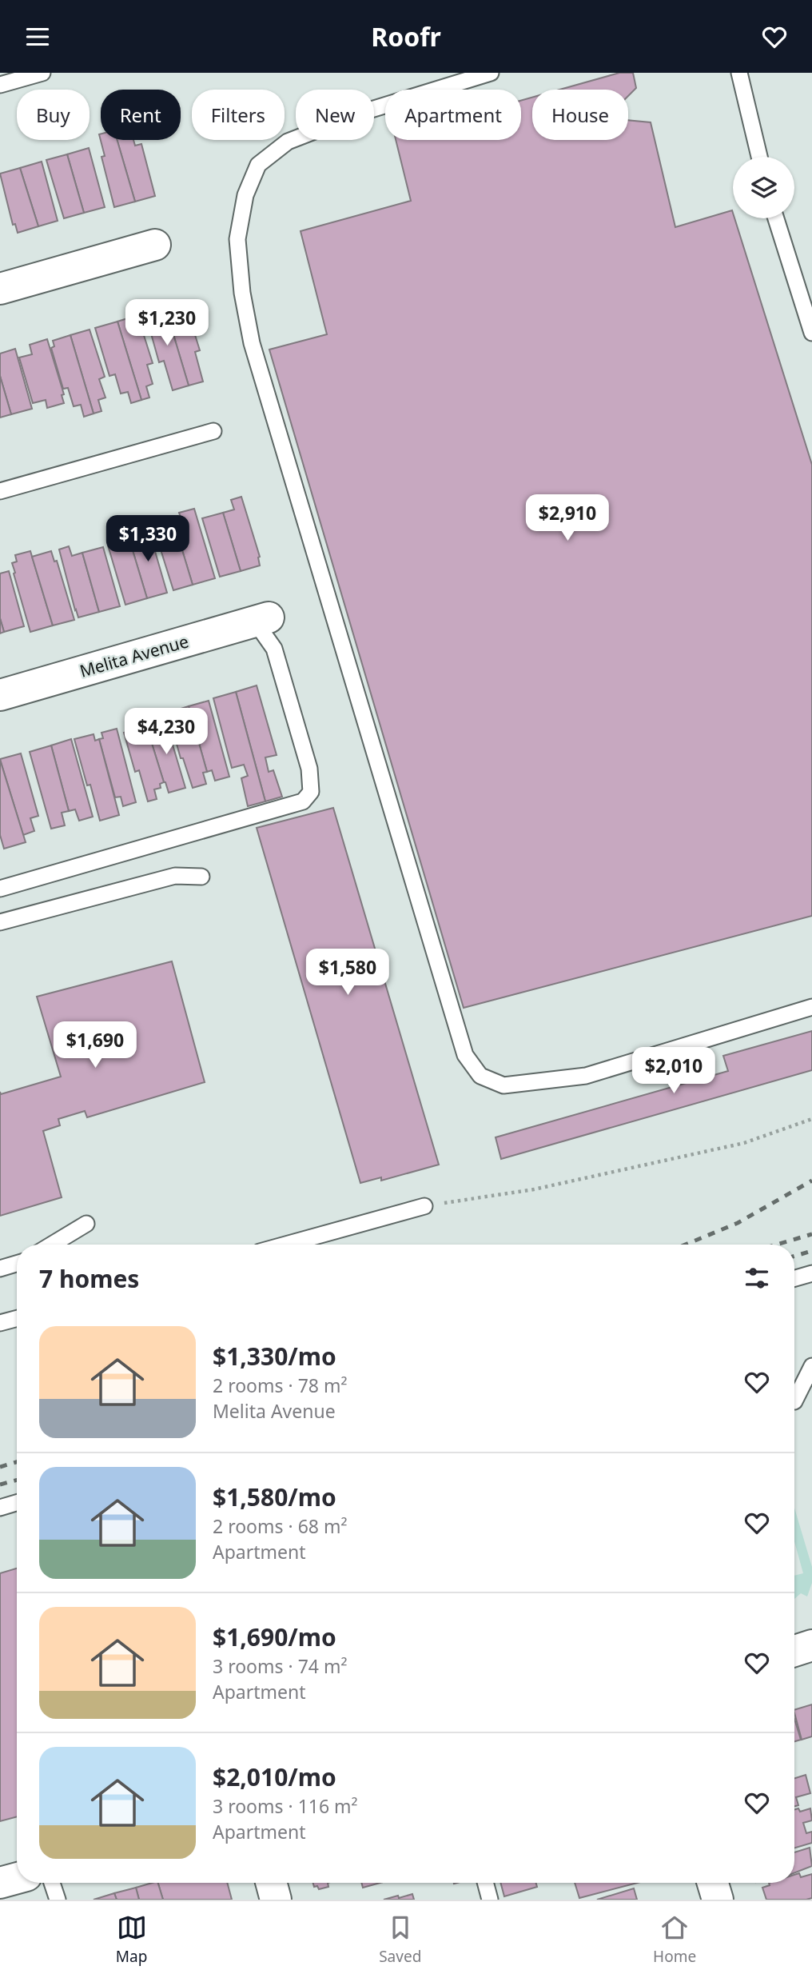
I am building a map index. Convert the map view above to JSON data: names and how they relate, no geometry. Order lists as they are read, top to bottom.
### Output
{
  "streets": {
    "street": ["Melita Avenue"]
  },
  "page": {
    "header": "Roofr",
    "chip": [
      "Buy",
      "Rent",
      "Filters",
      "New",
      "Apartment",
      "House"
    ],
    "price": [
      "$1,230",
      "$2,910",
      "$1,330",
      "$4,230",
      "$1,580",
      "$1,690",
      "$2,010"
    ],
    "heading": "7 homes",
    "list": [
      {
        "name": "$1,330/mo",
        "note": "2 rooms · 78 m² · Melita Avenue"
      },
      {
        "name": "$1,580/mo",
        "note": "2 rooms · 68 m² · Apartment"
      },
      {
        "name": "$1,690/mo",
        "note": "3 rooms · 74 m² · Apartment"
      },
      {
        "name": "$2,010/mo",
        "note": "3 rooms · 116 m² · Apartment"
      }
    ],
    "tabs": ["Map", "Saved", "Home"]
  }
}
